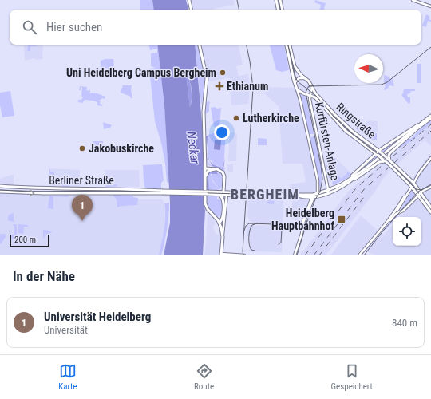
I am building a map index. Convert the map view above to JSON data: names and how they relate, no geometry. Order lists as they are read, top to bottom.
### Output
{
  "streets": {
    "main road": ["Ringstraße", "Kurfürsten-Anlage", "Berliner Straße"]
  },
  "crossings": [
    ["Ringstraße", "Kurfürsten-Anlage"]
  ],
  "districts": ["BERGHEIM"],
  "water": ["Neckar"],
  "places": {
    "other": ["Uni Heidelberg Campus Bergheim", "Lutherkirche", "Jakobuskirche"],
    "health": ["Ethianum"],
    "transit": ["Heidelberg Hauptbahnhof"]
  },
  "scale_bar": "200 m",
  "north": "left",
  "page": {
    "search": "Hier suchen",
    "pins": "1",
    "scale": "200 m",
    "heading": "In der Nähe",
    "list": [
      {
        "mark": "1",
        "name": "Universität Heidelberg",
        "note": "Universität",
        "value": "840 m"
      }
    ],
    "nav": ["Karte", "Route", "Gespeichert"]
  }
}
